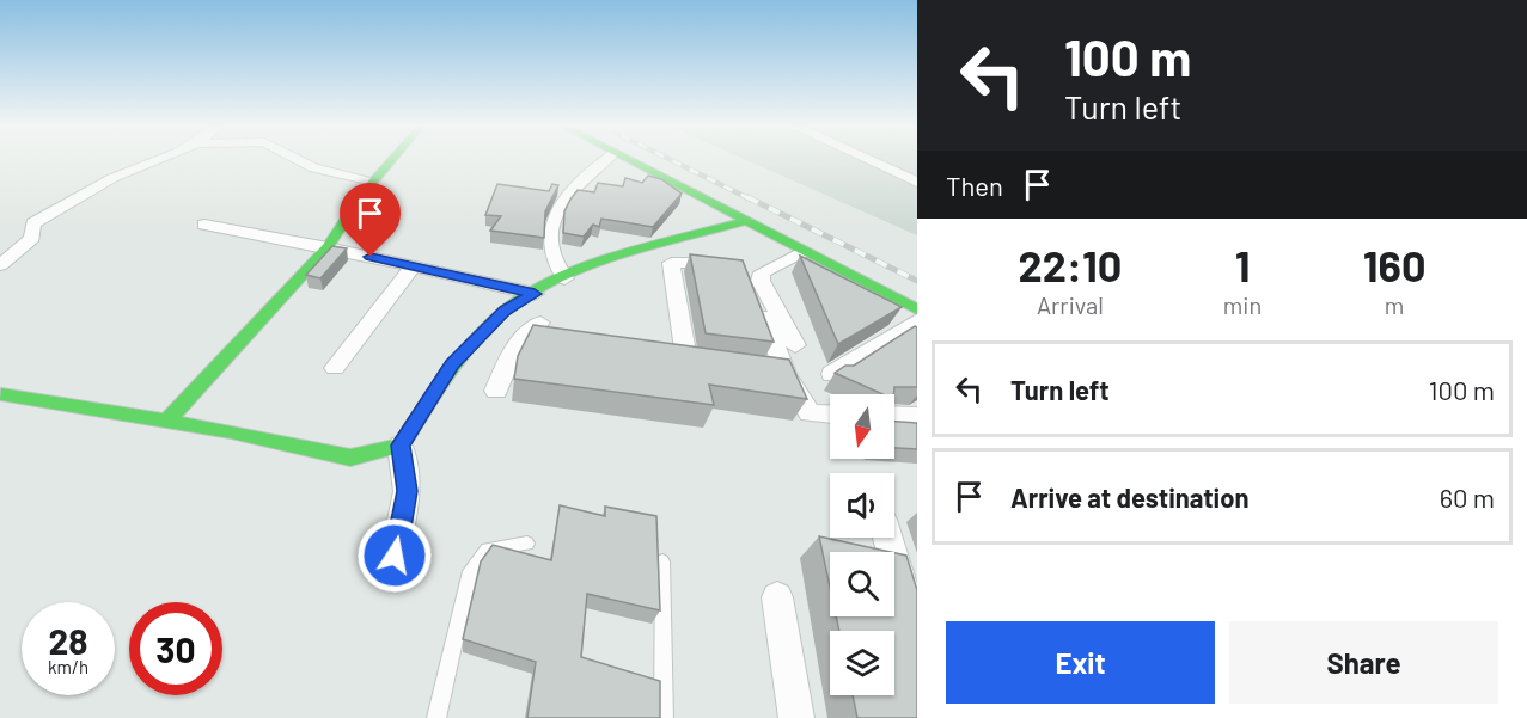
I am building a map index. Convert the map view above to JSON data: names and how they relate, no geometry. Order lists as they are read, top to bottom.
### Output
{
  "north": "bottom",
  "page": {
    "turn": ["100 m", "Turn left"],
    "then": "Then",
    "eta": [
      "22:10",
      "Arrival",
      "1",
      "min",
      "160",
      "m"
    ],
    "list": [
      {
        "name": "Turn left",
        "value": "100 m"
      },
      {
        "name": "Arrive at destination",
        "value": "60 m"
      }
    ],
    "speed": "28 km/h",
    "limit": "30",
    "buttons": ["Exit", "Share"]
  }
}
